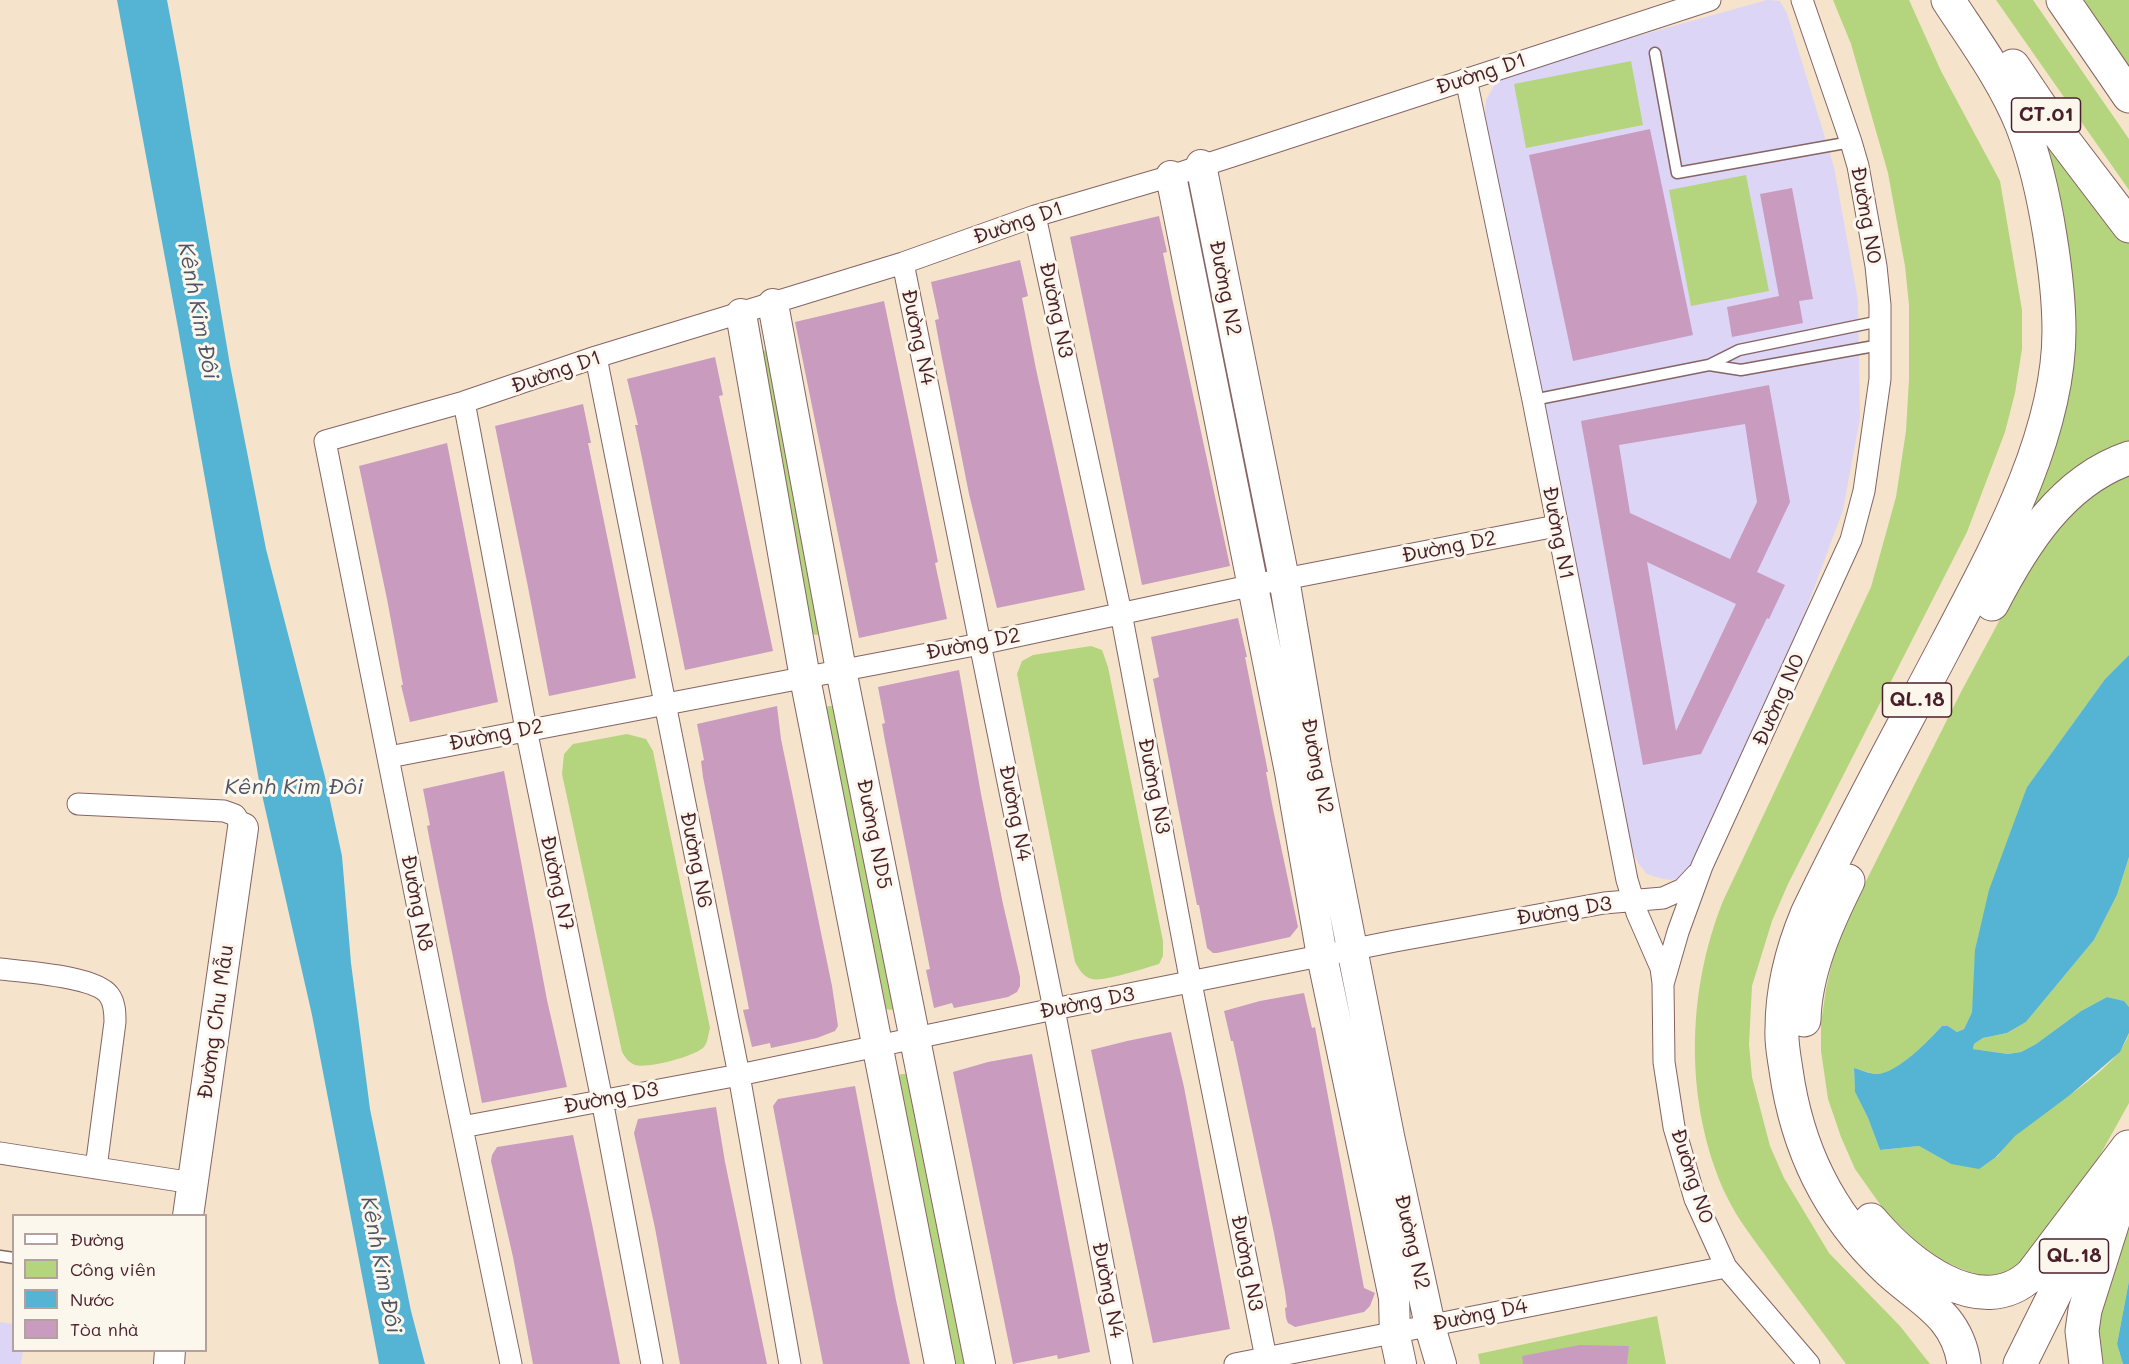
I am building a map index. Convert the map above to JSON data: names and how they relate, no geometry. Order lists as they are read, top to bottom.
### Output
{
  "streets": {
    "highway": ["CT.01", "QL.18"],
    "street": [
      "Đường D1",
      "Đường N0",
      "Đường N2",
      "Đường N3",
      "Đường N4",
      "Đường N1",
      "Đường D2",
      "Đường ND5",
      "Đường N6",
      "Đường N7",
      "Đường N8",
      "Đường D3",
      "Đường Chu Mẫu",
      "Đường D4"
    ]
  },
  "crossings": [
    ["Đường D1", "Đường N2"],
    ["Đường D1", "Đường N3"],
    ["Đường D1", "Đường N4"],
    ["Đường D1", "Đường N1"],
    ["Đường D1", "Đường ND5"],
    ["Đường D1", "Đường N6"],
    ["Đường D1", "Đường N7"],
    ["Đường D1", "Đường N8"],
    ["Đường N0", "Đường N1"],
    ["Đường N0", "Đường D3"],
    ["Đường N0", "Đường D4"],
    ["Đường N2", "Đường D2"],
    ["Đường N2", "Đường D3"],
    ["Đường N2", "Đường D4"],
    ["Đường N3", "Đường D2"],
    ["Đường N3", "Đường D3"],
    ["Đường N3", "Đường D4"],
    ["Đường N4", "Đường D2"],
    ["Đường N4", "Đường D3"],
    ["Đường N1", "Đường D2"],
    ["Đường N1", "Đường D3"],
    ["Đường D2", "Đường ND5"],
    ["Đường D2", "Đường N6"],
    ["Đường D2", "Đường N7"],
    ["Đường D2", "Đường N8"],
    ["Đường ND5", "Đường D3"],
    ["Đường N6", "Đường D3"],
    ["Đường N7", "Đường D3"],
    ["Đường N8", "Đường D3"]
  ],
  "water": ["Kênh Kim Đôi"],
  "legend": [
    "Đường",
    "Công viên",
    "Nước",
    "Tòa nhà"
  ]
}
